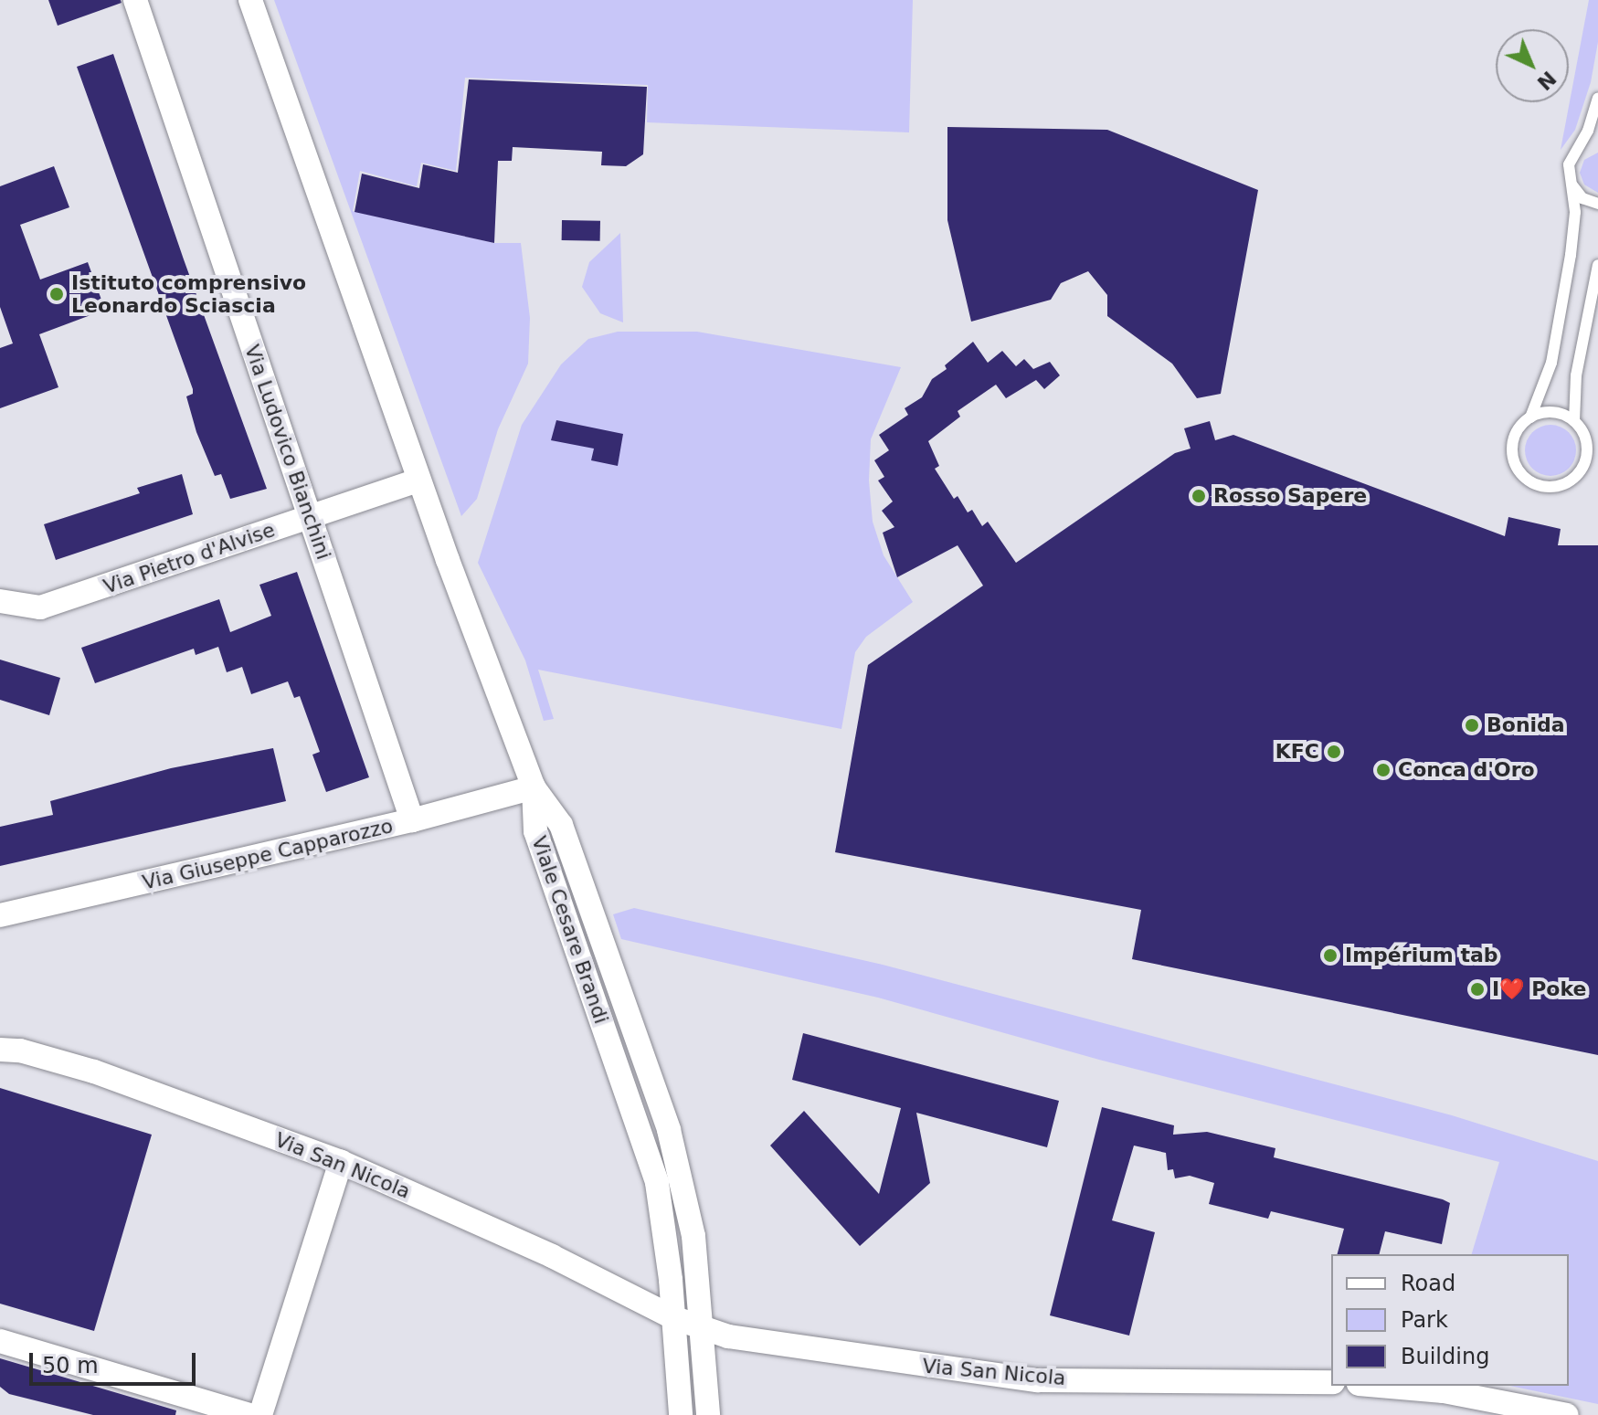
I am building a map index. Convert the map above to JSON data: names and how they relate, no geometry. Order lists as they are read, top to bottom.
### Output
{
  "streets": {
    "street": [
      "Via Ludovico Bianchini",
      "Via Pietro d'Alvise",
      "Via Giuseppe Capparozzo",
      "Viale Cesare Brandi",
      "Via San Nicola"
    ]
  },
  "crossings": [
    ["Via Ludovico Bianchini", "Via Pietro d'Alvise"],
    ["Via Ludovico Bianchini", "Via Giuseppe Capparozzo"],
    ["Via Giuseppe Capparozzo", "Viale Cesare Brandi"],
    ["Viale Cesare Brandi", "Via San Nicola"]
  ],
  "places": [
    "Istituto comprensivo Leonardo Sciascia",
    "Rosso Sapere",
    "Bonida",
    "KFC",
    "Conca d'Oro",
    "Impérium tab",
    "I❤️ Poke"
  ],
  "legend": ["Road", "Park", "Building"],
  "scale_bar": "50 m",
  "north": "bottom right"
}
